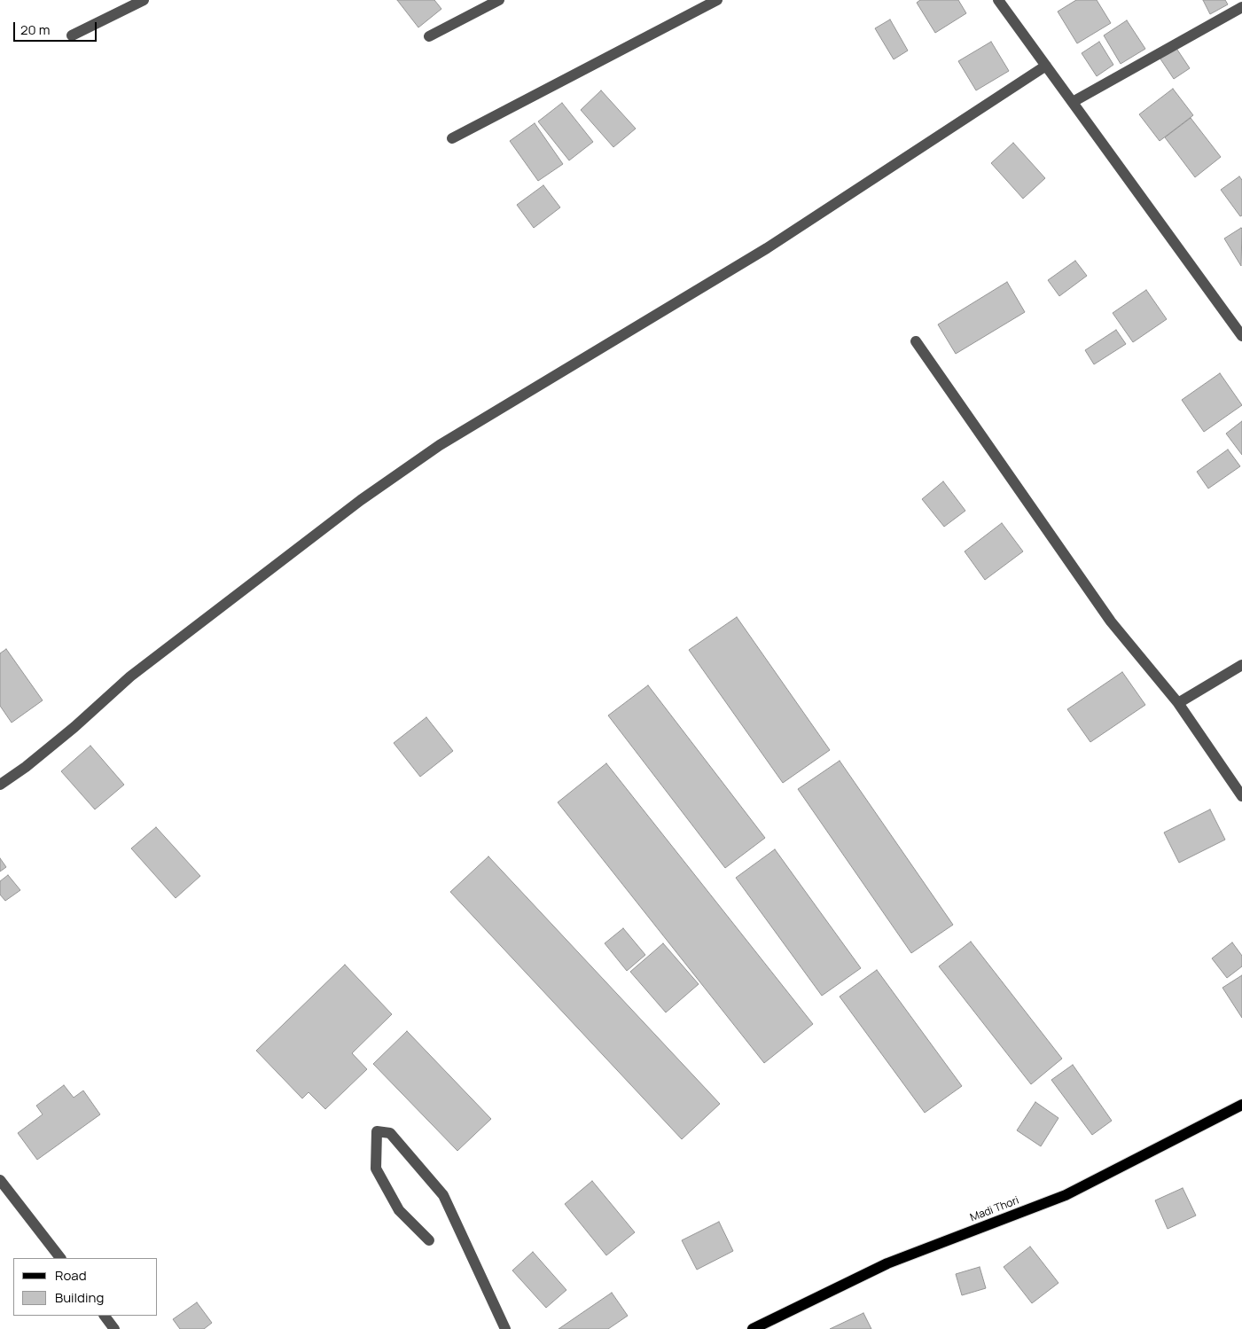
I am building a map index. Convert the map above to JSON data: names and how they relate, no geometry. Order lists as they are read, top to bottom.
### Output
{
  "streets": {
    "main road": ["Madi Thori"]
  },
  "legend": ["Road", "Building"],
  "scale_bar": "20 m"
}
